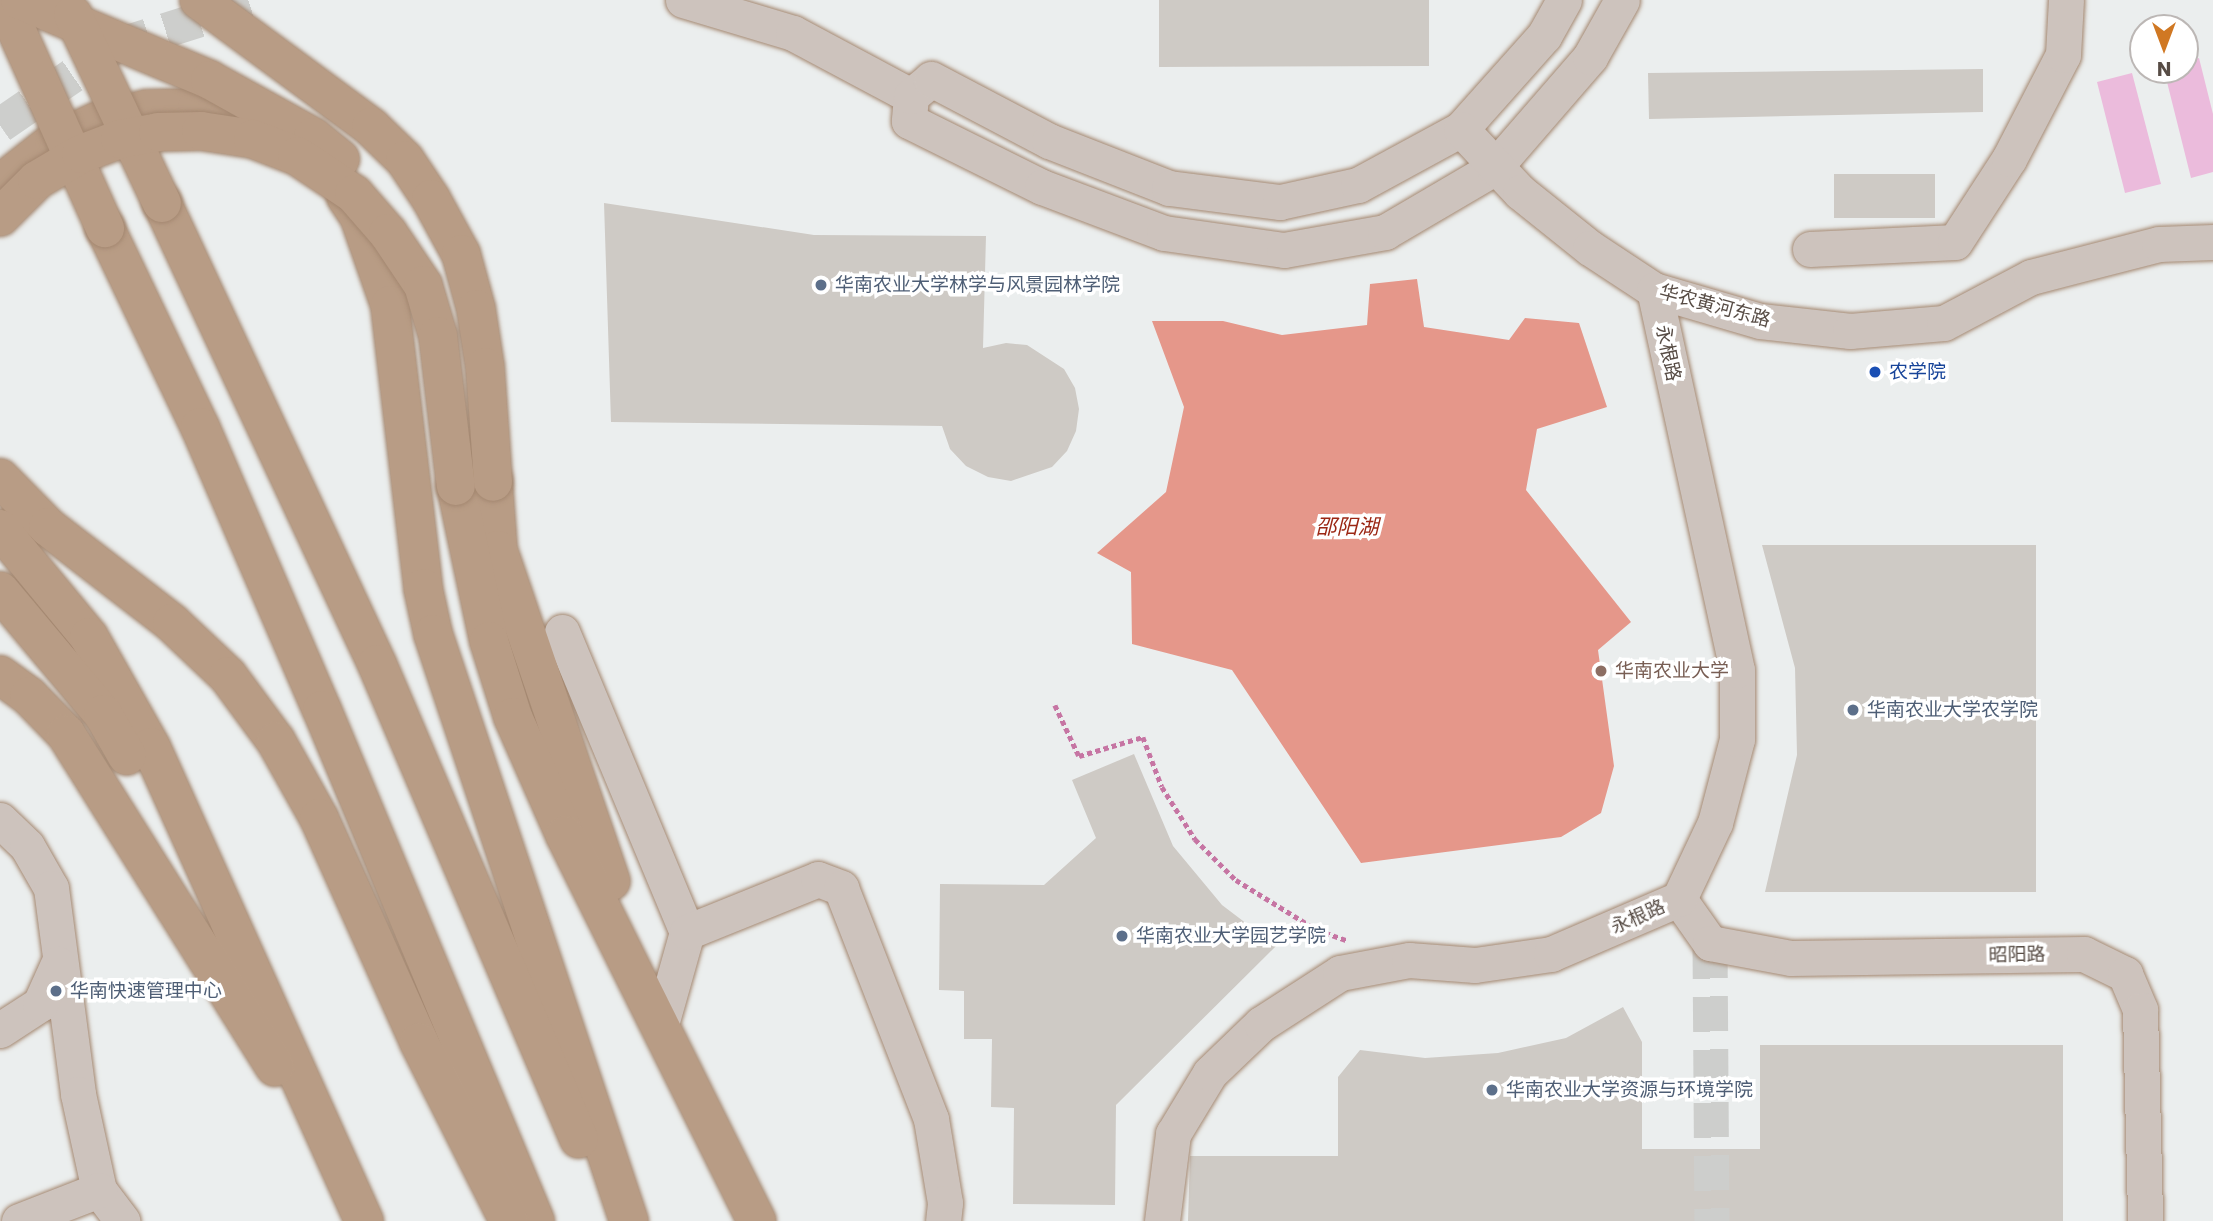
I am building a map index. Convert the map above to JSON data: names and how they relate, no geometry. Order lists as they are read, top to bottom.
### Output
{
  "streets": {
    "street": ["华农黄河东路", "永根路", "昭阳路"]
  },
  "crossings": [
    ["华农黄河东路", "永根路"],
    ["永根路", "昭阳路"]
  ],
  "water": ["邵阳湖"],
  "places": [
    "华南农业大学林学与风景园林学院",
    "农学院",
    "华南农业大学",
    "华南农业大学农学院",
    "华南农业大学园艺学院",
    "华南快速管理中心",
    "华南农业大学资源与环境学院"
  ],
  "north": "bottom"
}
